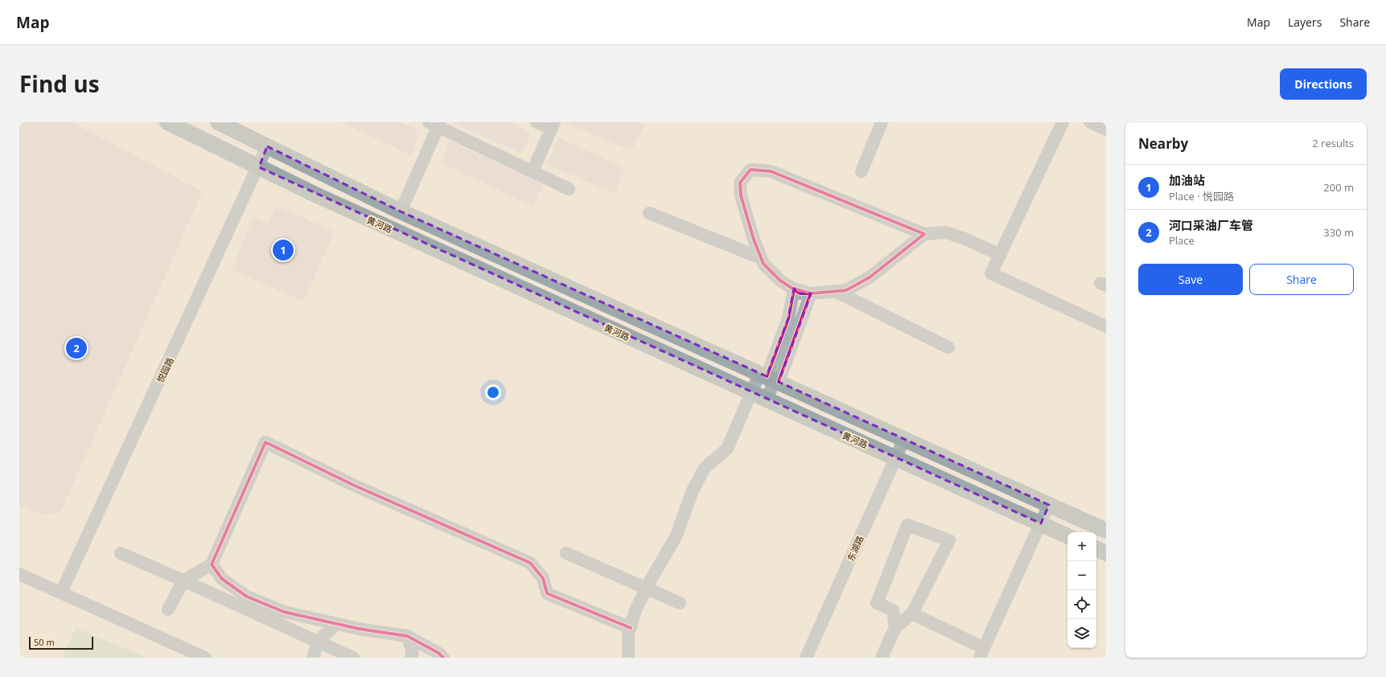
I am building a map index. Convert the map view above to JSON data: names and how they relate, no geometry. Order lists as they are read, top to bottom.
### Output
{
  "streets": {
    "main road": ["黄河路"],
    "street": ["悦园路", "东湖路"]
  },
  "crossings": [
    ["黄河路", "悦园路"],
    ["黄河路", "东湖路"]
  ],
  "scale_bar": "50 m",
  "page": {
    "header": "Map",
    "nav": ["Map", "Layers", "Share"],
    "title": "Find us",
    "buttons": [
      "Directions",
      ["Save", "Share"]
    ],
    "heading": ["Nearby", "2 results"],
    "list": [
      {
        "mark": "1",
        "name": "加油站",
        "note": "Place · 悦园路",
        "value": "200 m"
      },
      {
        "mark": "2",
        "name": "河口采油厂车管",
        "note": "Place",
        "value": "330 m"
      }
    ],
    "pins": ["1", "2"],
    "map_buttons": ["+", "−"],
    "scale": "50 m"
  }
}
